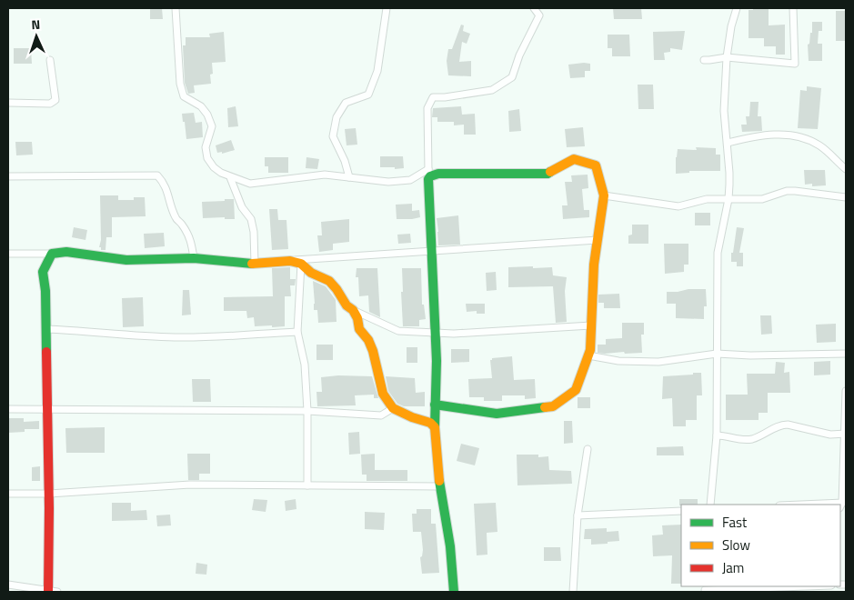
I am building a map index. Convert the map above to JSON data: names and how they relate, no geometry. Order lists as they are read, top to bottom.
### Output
{
  "legend": ["Fast", "Slow", "Jam"],
  "north": "top"
}
